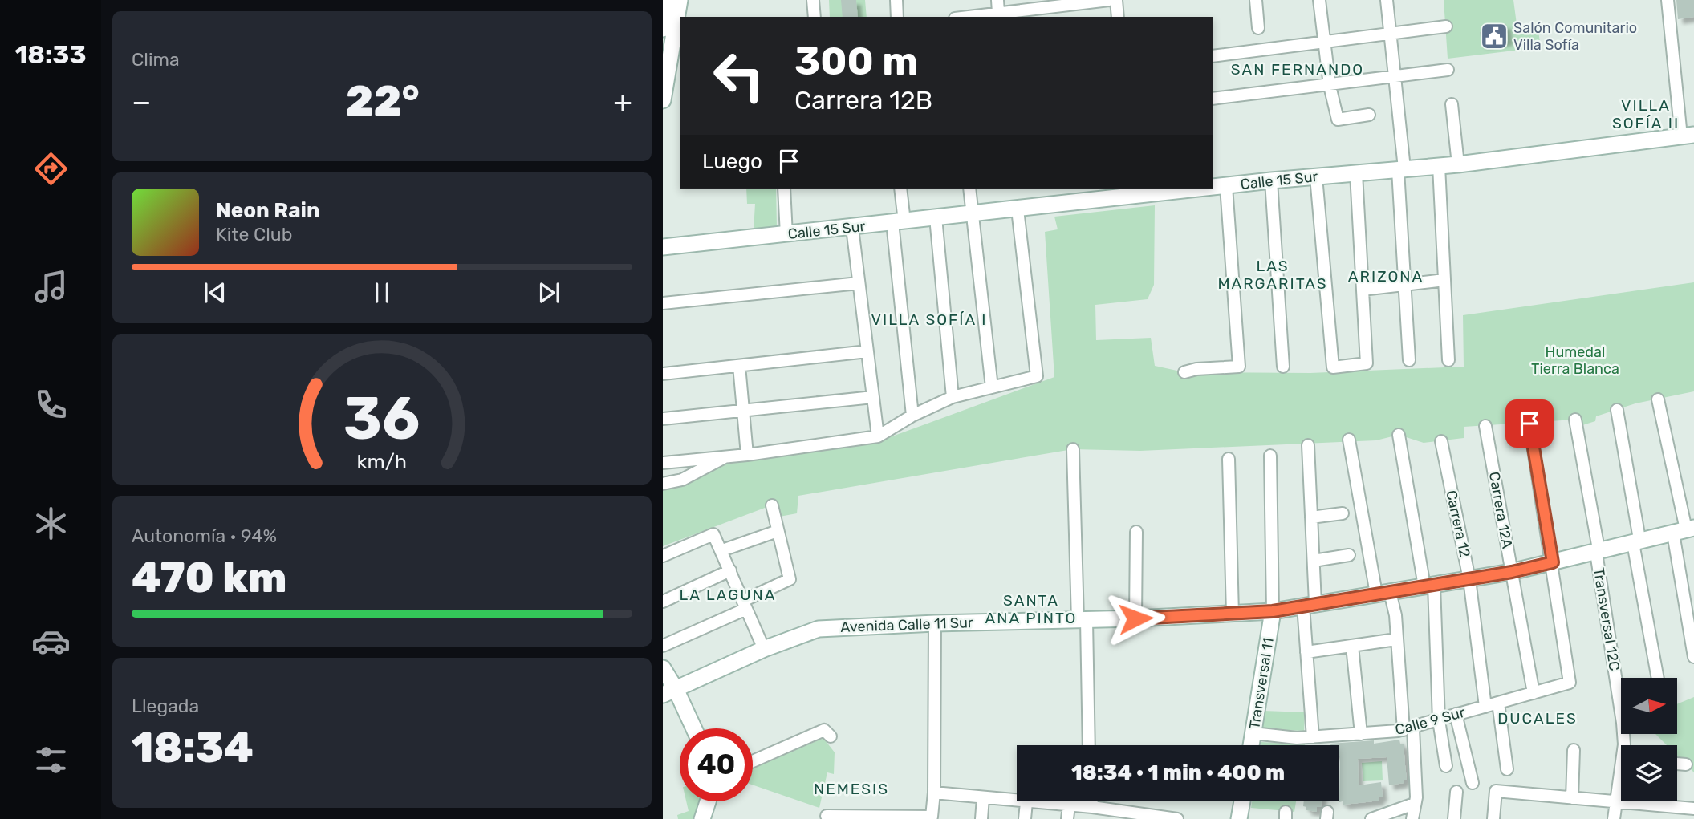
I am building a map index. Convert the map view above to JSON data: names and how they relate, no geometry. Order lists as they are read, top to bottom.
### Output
{
  "streets": {
    "street": [
      "Calle 15 Sur",
      "Carrera 12A",
      "Carrera 12",
      "Transversal 12C",
      "Avenida Calle 11 Sur",
      "Transversal 11",
      "Calle 9 Sur"
    ]
  },
  "crossings": [
    ["Carrera 12A", "Avenida Calle 11 Sur"],
    ["Carrera 12A", "Calle 9 Sur"],
    ["Carrera 12", "Avenida Calle 11 Sur"],
    ["Carrera 12", "Calle 9 Sur"],
    ["Transversal 12C", "Avenida Calle 11 Sur"],
    ["Avenida Calle 11 Sur", "Transversal 11"],
    ["Avenida Calle 11 Sur", "Calle 9 Sur"],
    ["Transversal 11", "Calle 9 Sur"]
  ],
  "districts": [
    "SAN FERNANDO",
    "VILLA SOFÍA II",
    "LAS MARGARITAS",
    "ARIZONA",
    "VILLA SOFÍA I",
    "LA LAGUNA",
    "SANTA ANA PINTO",
    "DUCALES",
    "NEMESIS"
  ],
  "parks": ["Humedal Tierra Blanca"],
  "places": {
    "public building": ["Salón Comunitario Villa Sofía"]
  },
  "north": "right",
  "page": {
    "tabs": "18:33",
    "tile": [
      "Clima",
      ["Autonomía · 94%", "470 km"],
      ["Llegada", "18:34"]
    ],
    "turn": ["300 m", "Carrera 12B"],
    "heat": ["−", "22°", "+"],
    "then": "Luego",
    "song": ["Neon Rain", "Kite Club"],
    "limit": "40",
    "trip": "18:34 · 1 min · 400 m",
    "gauge": ["36", "km/h"]
  }
}
